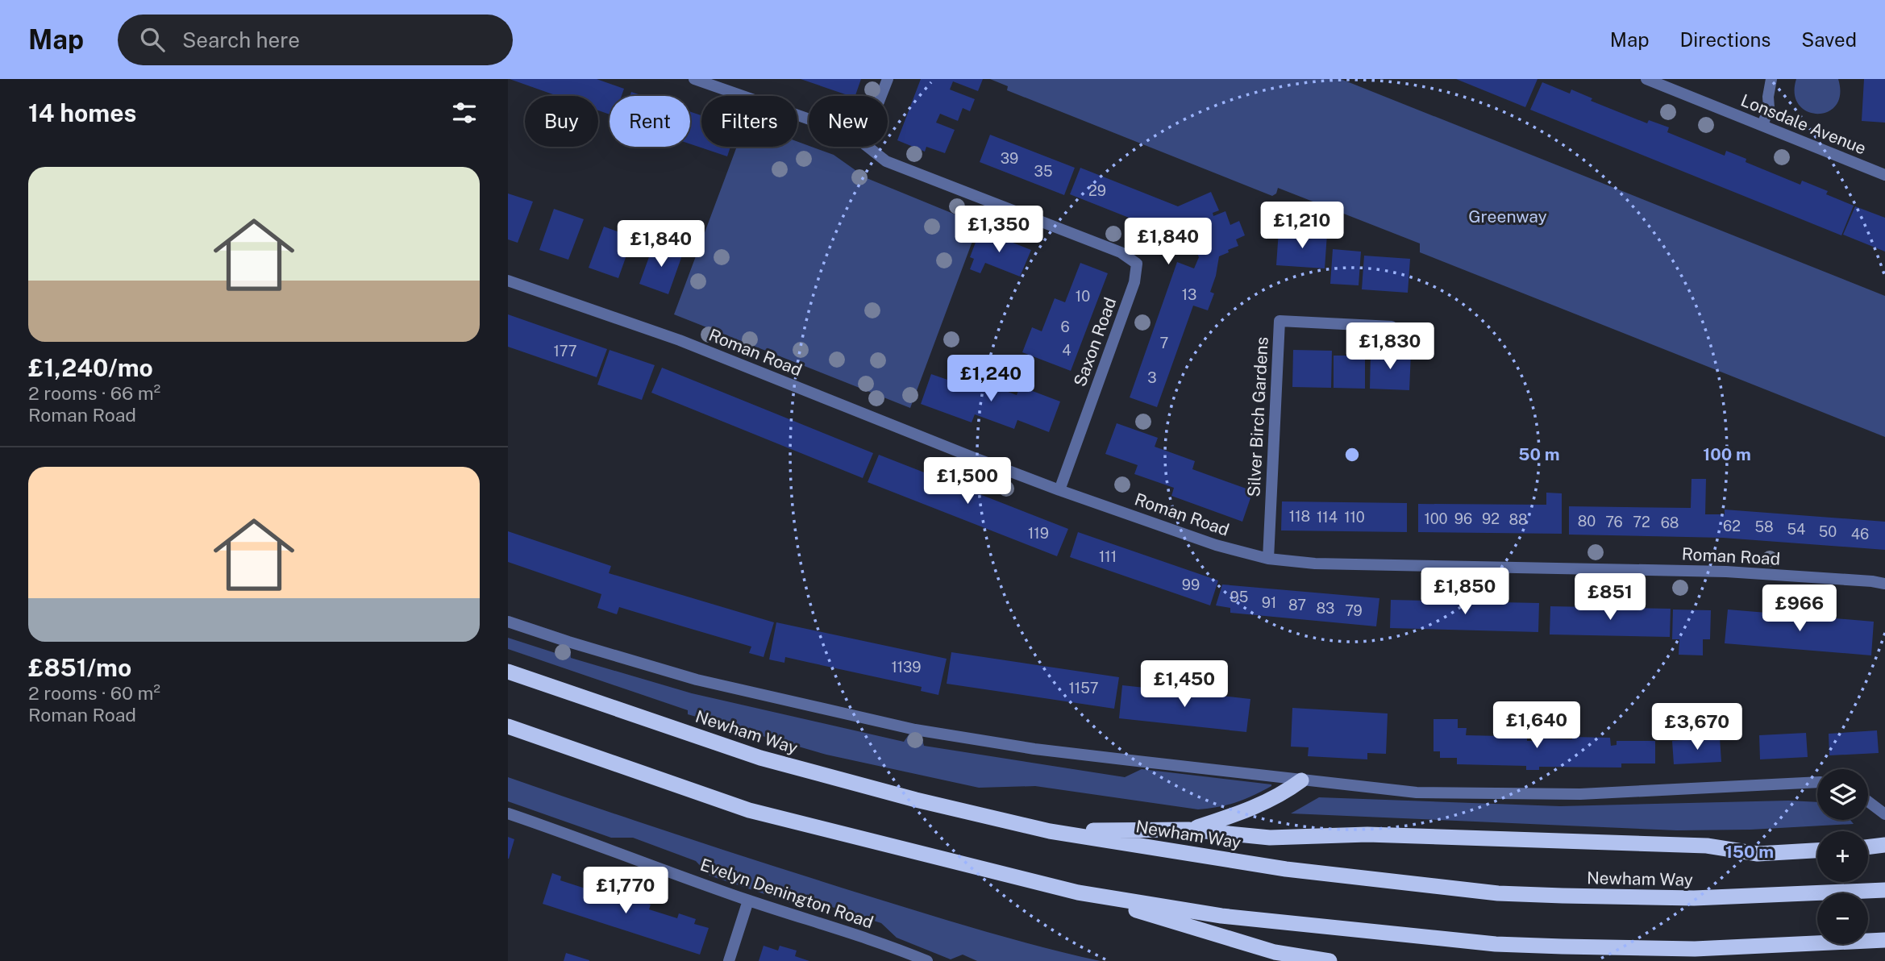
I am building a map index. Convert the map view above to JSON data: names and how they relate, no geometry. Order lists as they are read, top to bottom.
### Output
{
  "streets": {
    "highway": ["Newham Way"],
    "street": [
      "Lonsdale Avenue",
      "Saxon Road",
      "Roman Road",
      "Silver Birch Gardens",
      "Evelyn Denington Road"
    ]
  },
  "crossings": [
    ["Saxon Road", "Roman Road"],
    ["Roman Road", "Silver Birch Gardens"]
  ],
  "parks": ["Greenway"],
  "house_numbers": [
    "39",
    "35",
    "29",
    "13",
    "10",
    "6",
    "7",
    "4",
    "177",
    "3",
    "118",
    "114",
    "110",
    "100",
    "96",
    "92",
    "88",
    "80",
    "76",
    "72",
    "68",
    "62",
    "58",
    "54",
    "50",
    "119",
    "46",
    "111",
    "99",
    "95",
    "91",
    "87",
    "83",
    "79",
    "1139",
    "1157"
  ],
  "page": {
    "header": "Map",
    "search": "Search here",
    "nav": ["Map", "Directions", "Saved"],
    "heading": "14 homes",
    "chip": [
      "Buy",
      "Rent",
      "Filters",
      "New"
    ],
    "list": [
      {
        "name": "£1,240/mo",
        "note": "2 rooms · 66 m² · Roman Road"
      },
      {
        "name": "£851/mo",
        "note": "2 rooms · 60 m² · Roman Road"
      }
    ],
    "price": [
      "£1,210",
      "£1,350",
      "£1,840",
      "£1,840",
      "£1,830",
      "£1,240",
      "£1,500",
      "£1,850",
      "£851",
      "£966",
      "£1,450",
      "£1,640",
      "£3,670",
      "£1,770"
    ],
    "map_buttons": ["+", "−"]
  },
  "rings": ["50 m", "100 m", "150 m"]
}
